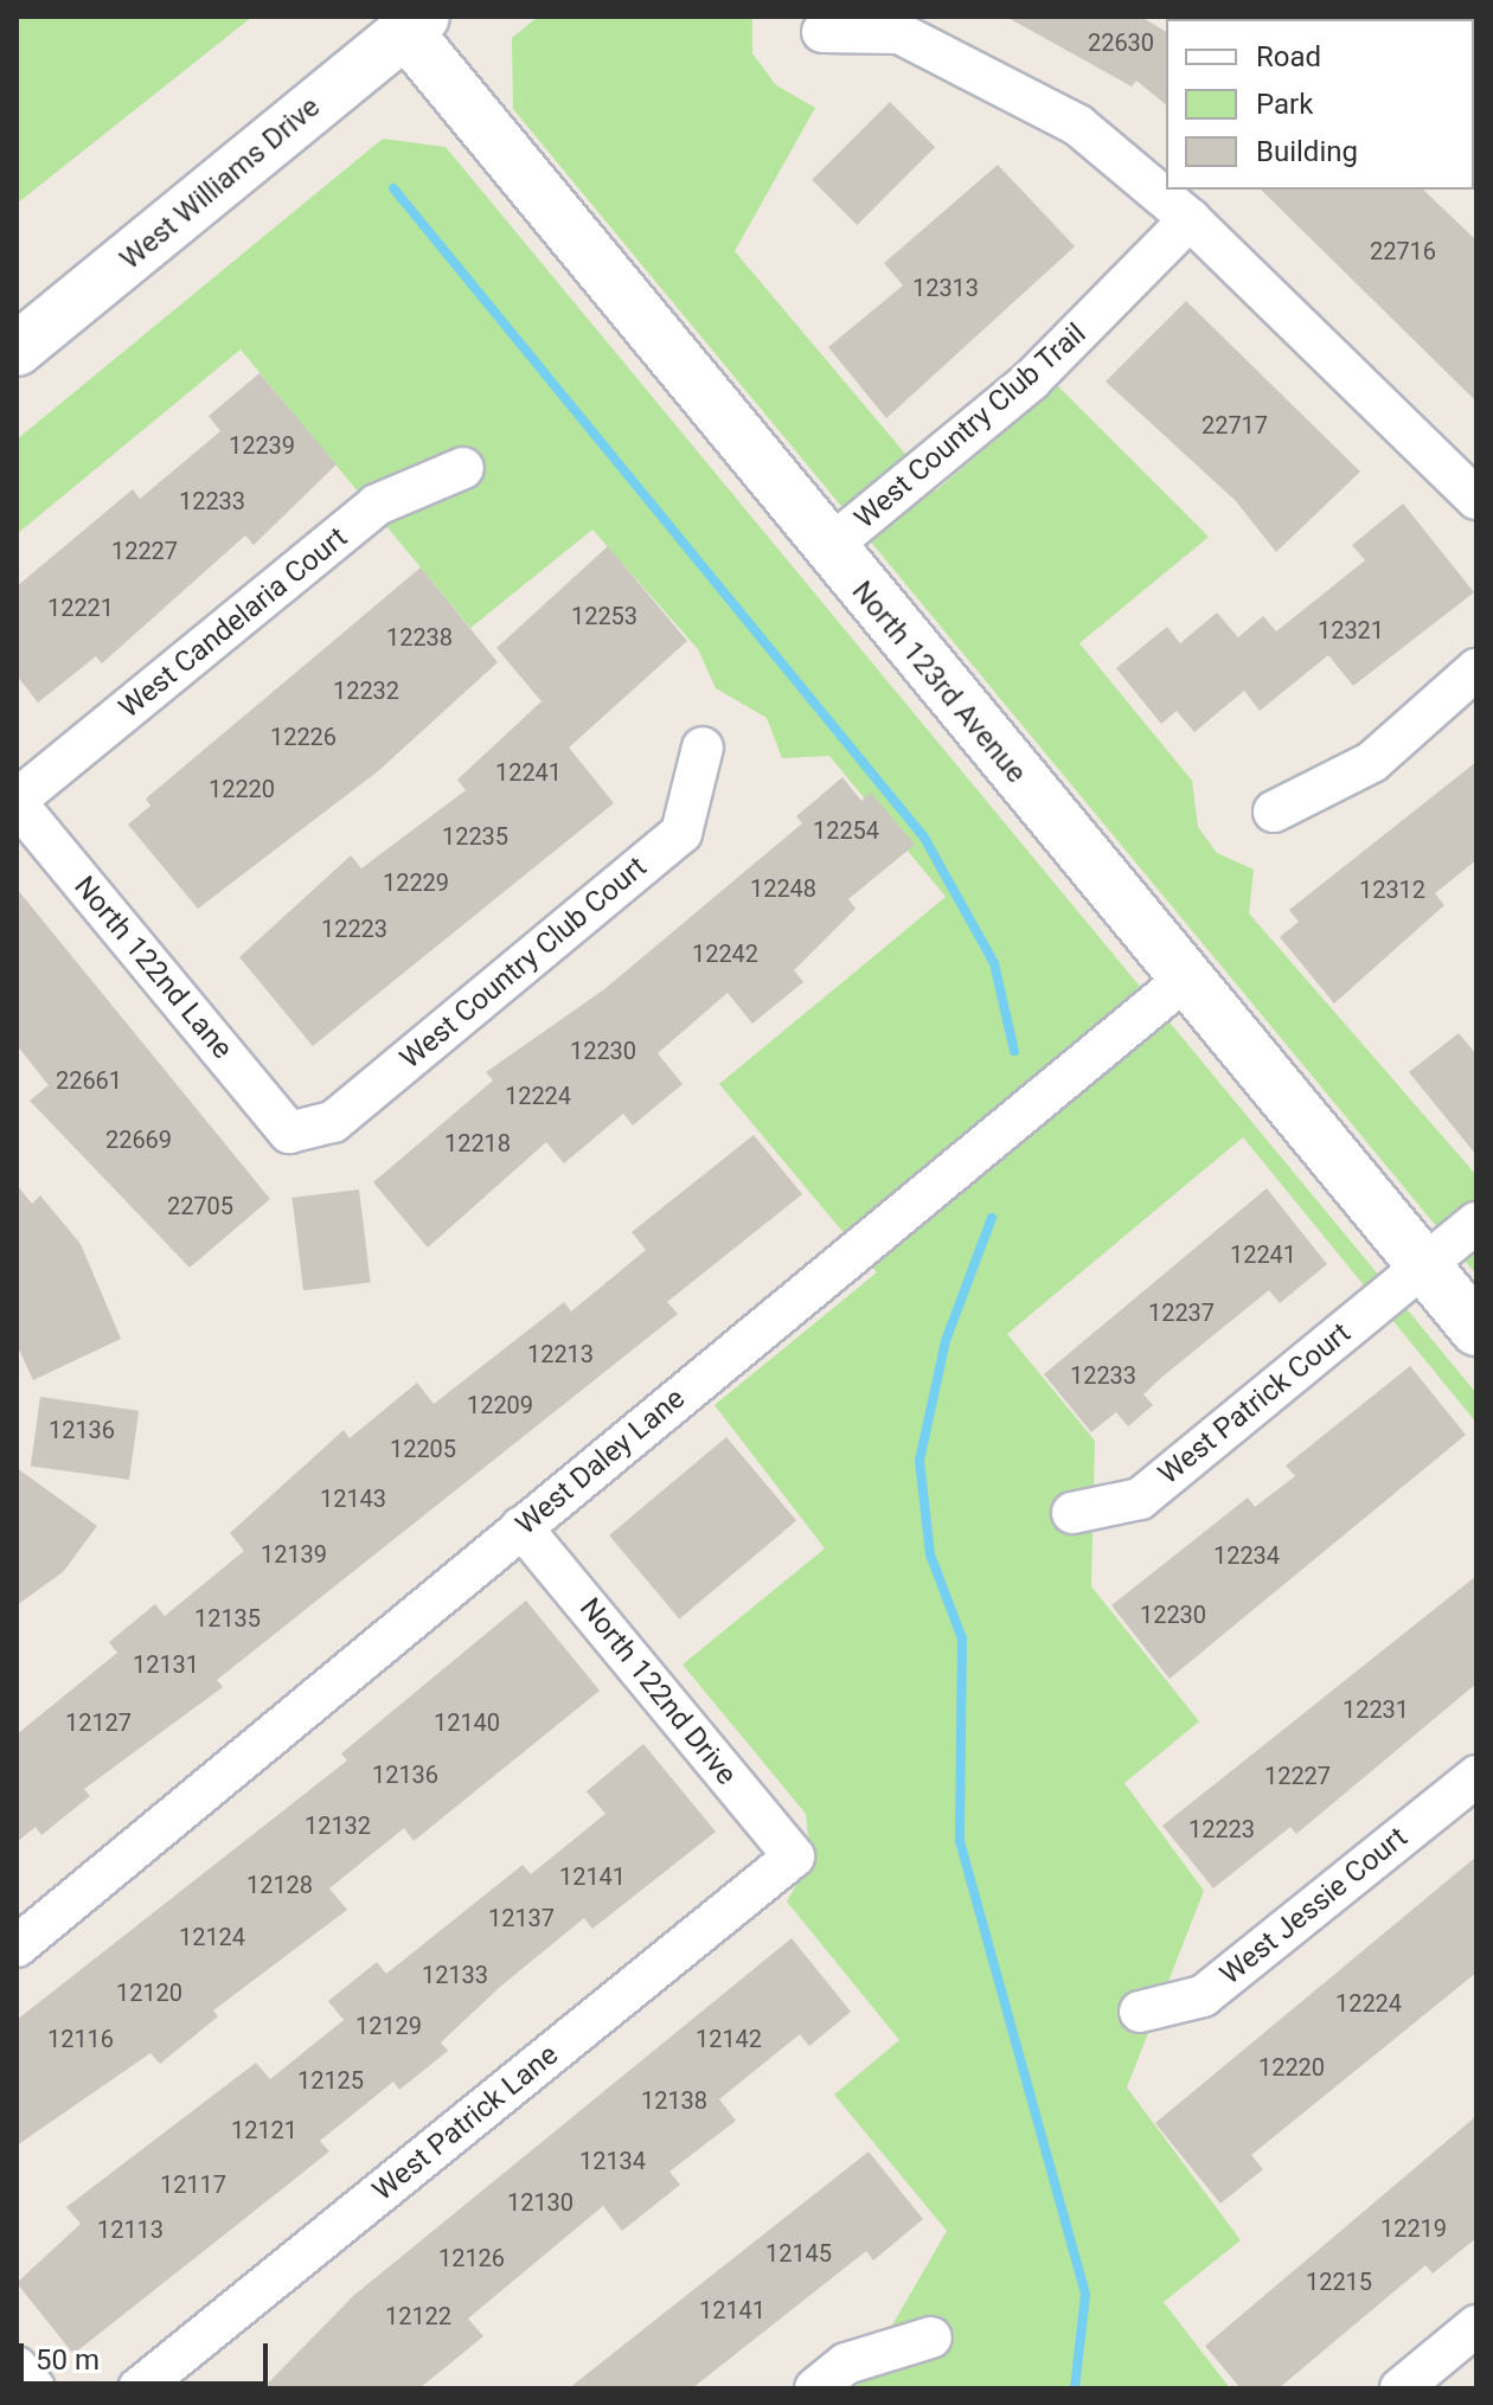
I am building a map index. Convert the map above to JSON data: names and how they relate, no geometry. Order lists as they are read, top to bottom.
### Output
{
  "streets": {
    "street": [
      "West Williams Drive",
      "West Country Club Trail",
      "West Candelaria Court",
      "North 123rd Avenue",
      "West Country Club Court",
      "North 122nd Lane",
      "West Patrick Court",
      "West Daley Lane",
      "North 122nd Drive",
      "West Jessie Court",
      "West Patrick Lane"
    ]
  },
  "crossings": [
    ["West Williams Drive", "North 123rd Avenue"],
    ["West Country Club Trail", "North 123rd Avenue"],
    ["West Candelaria Court", "North 122nd Lane"],
    ["North 123rd Avenue", "West Patrick Court"],
    ["North 123rd Avenue", "West Daley Lane"],
    ["West Country Club Court", "North 122nd Lane"],
    ["West Daley Lane", "North 122nd Drive"],
    ["North 122nd Drive", "West Patrick Lane"]
  ],
  "house_numbers": [
    "22630",
    "22716",
    "12313",
    "22717",
    "12239",
    "12233",
    "12227",
    "12221",
    "12253",
    "12321",
    "12238",
    "12232",
    "12226",
    "12241",
    "12220",
    "12254",
    "12235",
    "12229",
    "12248",
    "12312",
    "12223",
    "12242",
    "12230",
    "22661",
    "12224",
    "22669",
    "12218",
    "22705",
    "12241",
    "12237",
    "12213",
    "12233",
    "12209",
    "12136",
    "12205",
    "12143",
    "12139",
    "12234",
    "12230",
    "12135",
    "12131",
    "12231",
    "12127",
    "12140",
    "12136",
    "12227",
    "12132",
    "12223",
    "12141",
    "12128",
    "12137",
    "12124",
    "12133",
    "12120",
    "12224",
    "12129",
    "12116",
    "12142",
    "12220",
    "12125",
    "12138",
    "12121",
    "12134",
    "12117",
    "12130",
    "12219",
    "12113",
    "12145",
    "12126",
    "12215",
    "12141",
    "12122"
  ],
  "legend": ["Road", "Park", "Building"],
  "scale_bar": "50 m"
}
